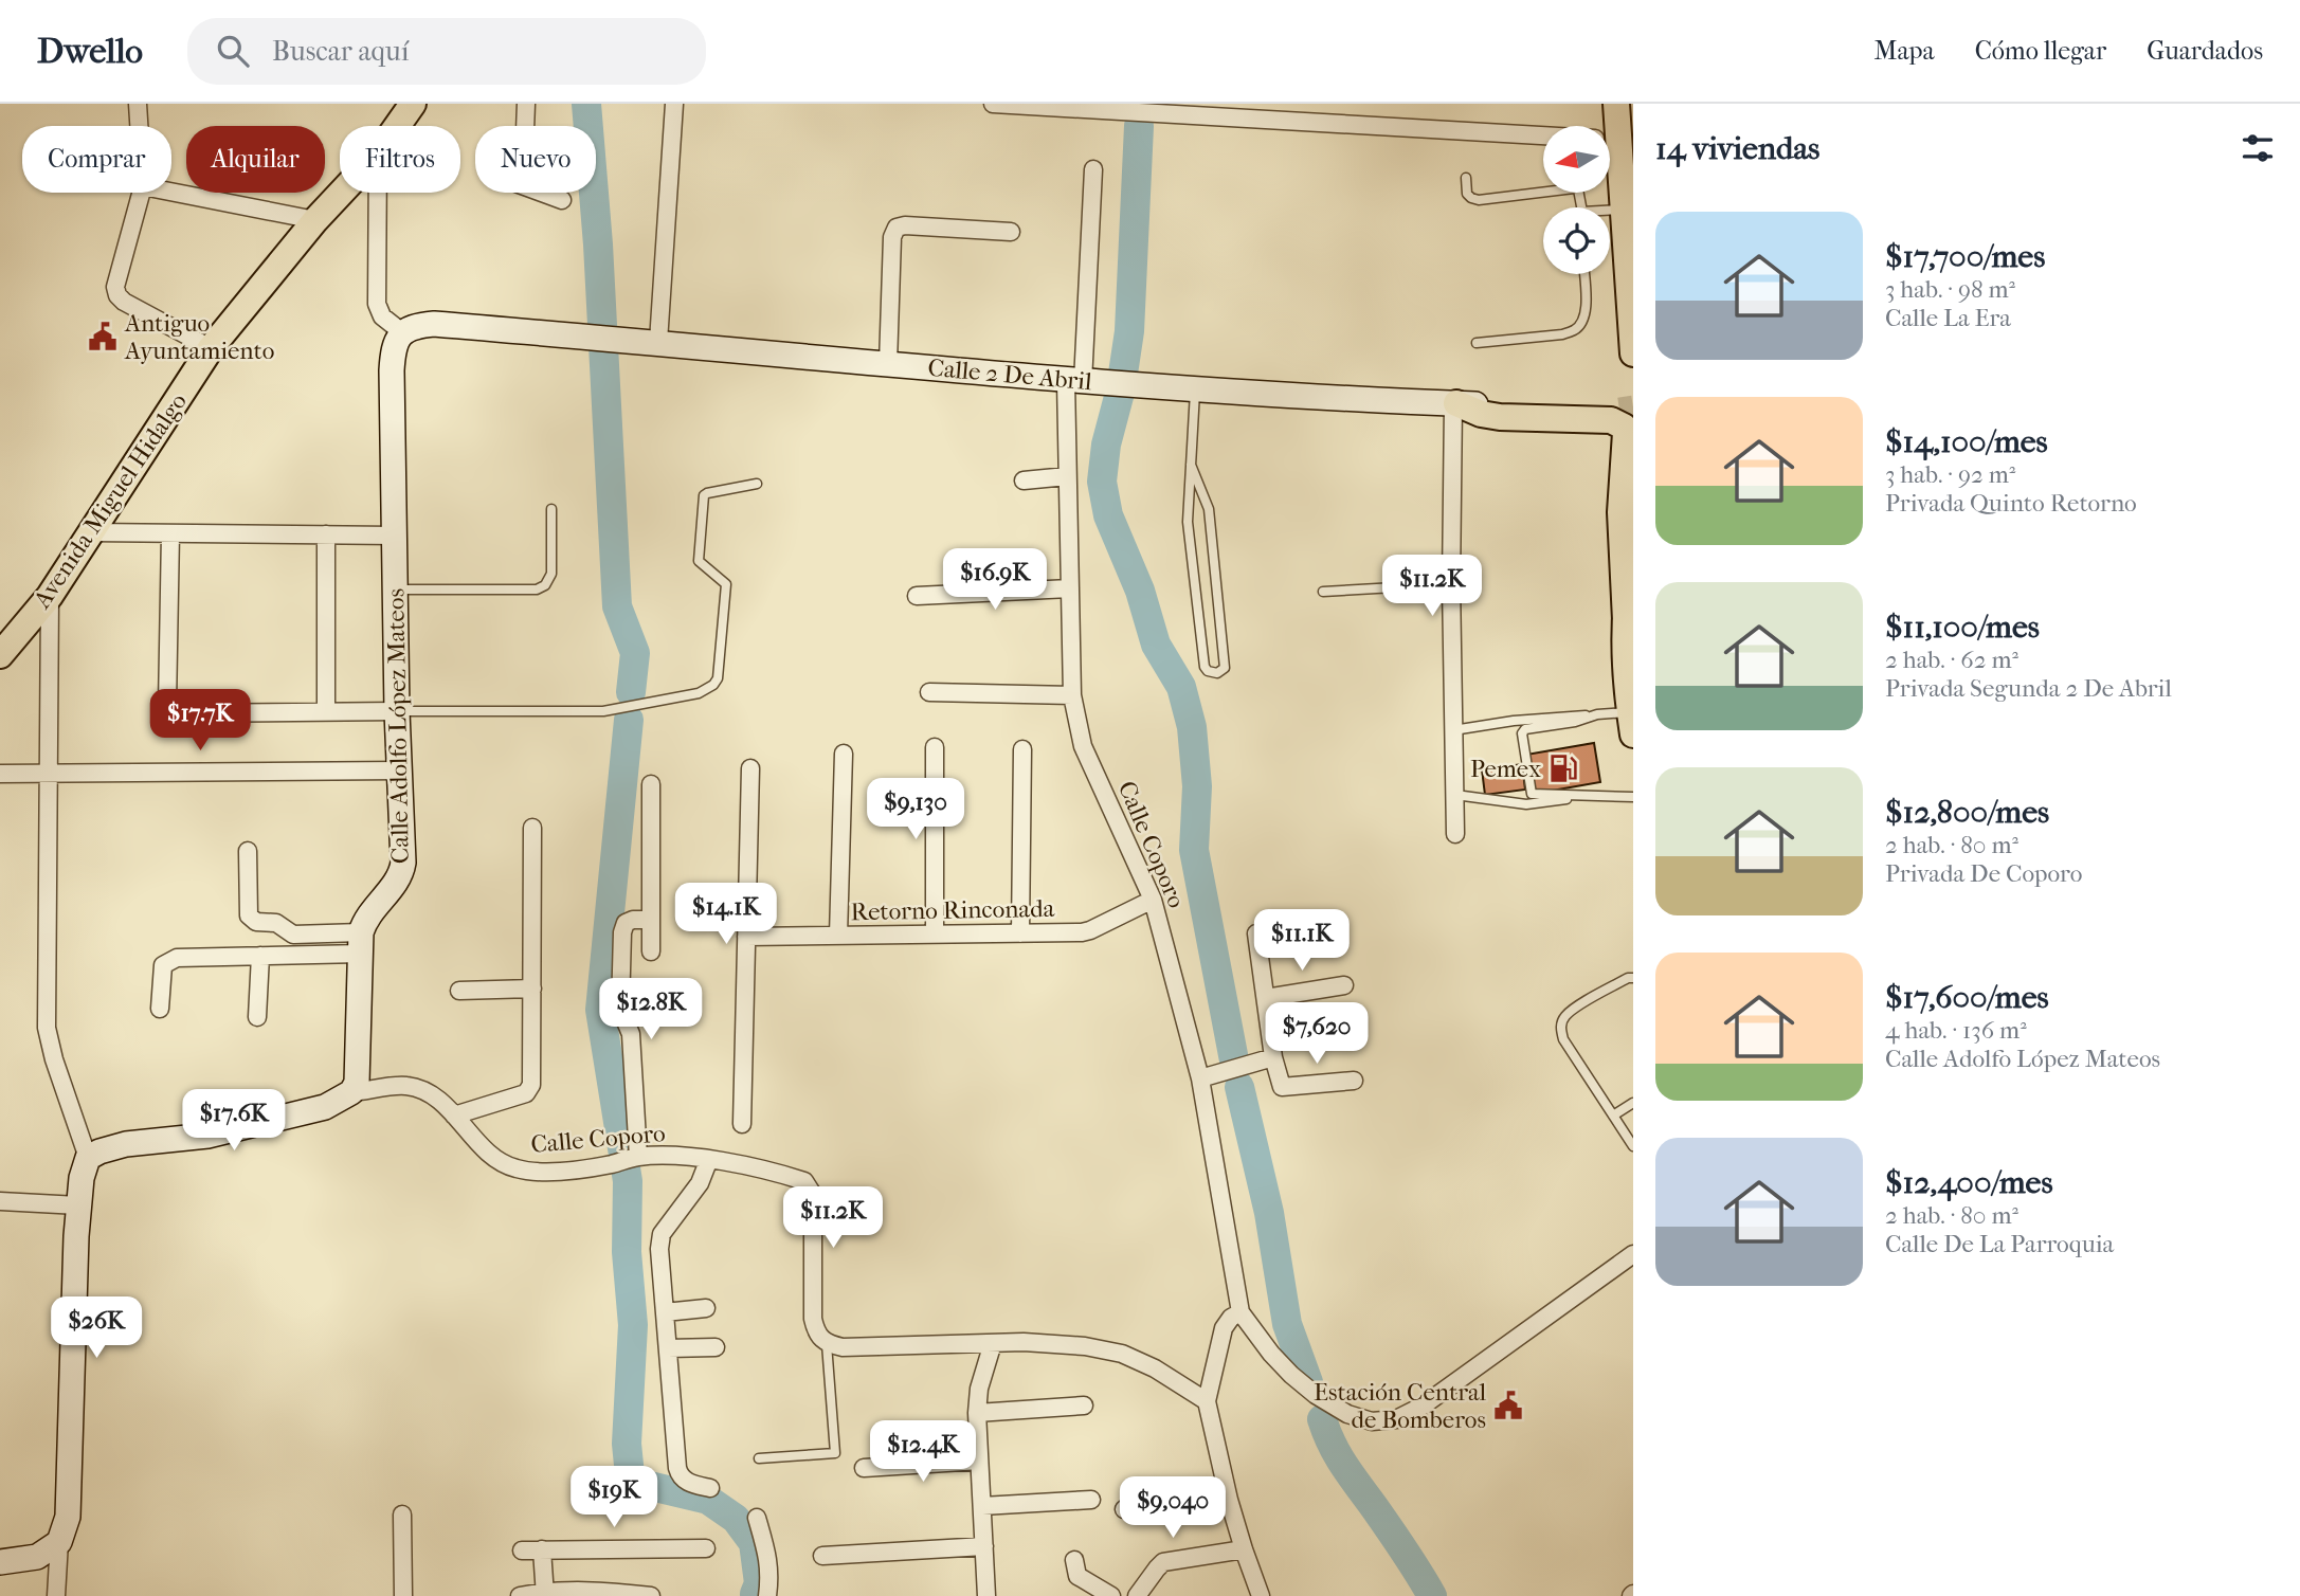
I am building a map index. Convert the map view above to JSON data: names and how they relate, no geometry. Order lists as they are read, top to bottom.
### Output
{
  "streets": {
    "main road": ["Calle 2 De Abril", "Avenida Miguel Hidalgo", "Calle Adolfo López Mateos"],
    "street": ["Calle Coporo", "Retorno Rinconada"]
  },
  "crossings": [
    ["Calle 2 De Abril", "Calle Adolfo López Mateos"],
    ["Calle 2 De Abril", "Calle Coporo"],
    ["Calle Adolfo López Mateos", "Calle Coporo"],
    ["Calle Coporo", "Retorno Rinconada"]
  ],
  "places": {
    "public building": ["Antiguo Ayuntamiento", "Estación Central de Bomberos"],
    "fuel station": ["Pemex"]
  },
  "north": "left",
  "page": {
    "header": "Dwello",
    "search": "Buscar aquí",
    "nav": ["Mapa", "Cómo llegar", "Guardados"],
    "heading": "14 viviendas",
    "chip": [
      "Comprar",
      "Alquilar",
      "Filtros",
      "Nuevo"
    ],
    "list": [
      {
        "name": "$17,700/mes",
        "note": "3 hab. · 98 m² · Calle La Era"
      },
      {
        "name": "$14,100/mes",
        "note": "3 hab. · 92 m² · Privada Quinto Retorno"
      },
      {
        "name": "$11,100/mes",
        "note": "2 hab. · 62 m² · Privada Segunda 2 De Abril"
      },
      {
        "name": "$12,800/mes",
        "note": "2 hab. · 80 m² · Privada De Coporo"
      },
      {
        "name": "$17,600/mes",
        "note": "4 hab. · 136 m² · Calle Adolfo López Mateos"
      },
      {
        "name": "$12,400/mes",
        "note": "2 hab. · 80 m² · Calle De La Parroquia"
      }
    ],
    "price": [
      "$16.9K",
      "$11.2K",
      "$17.7K",
      "$9,130",
      "$14.1K",
      "$11.1K",
      "$12.8K",
      "$7,620",
      "$17.6K",
      "$11.2K",
      "$26K",
      "$12.4K",
      "$19K",
      "$9,040"
    ]
  }
}
